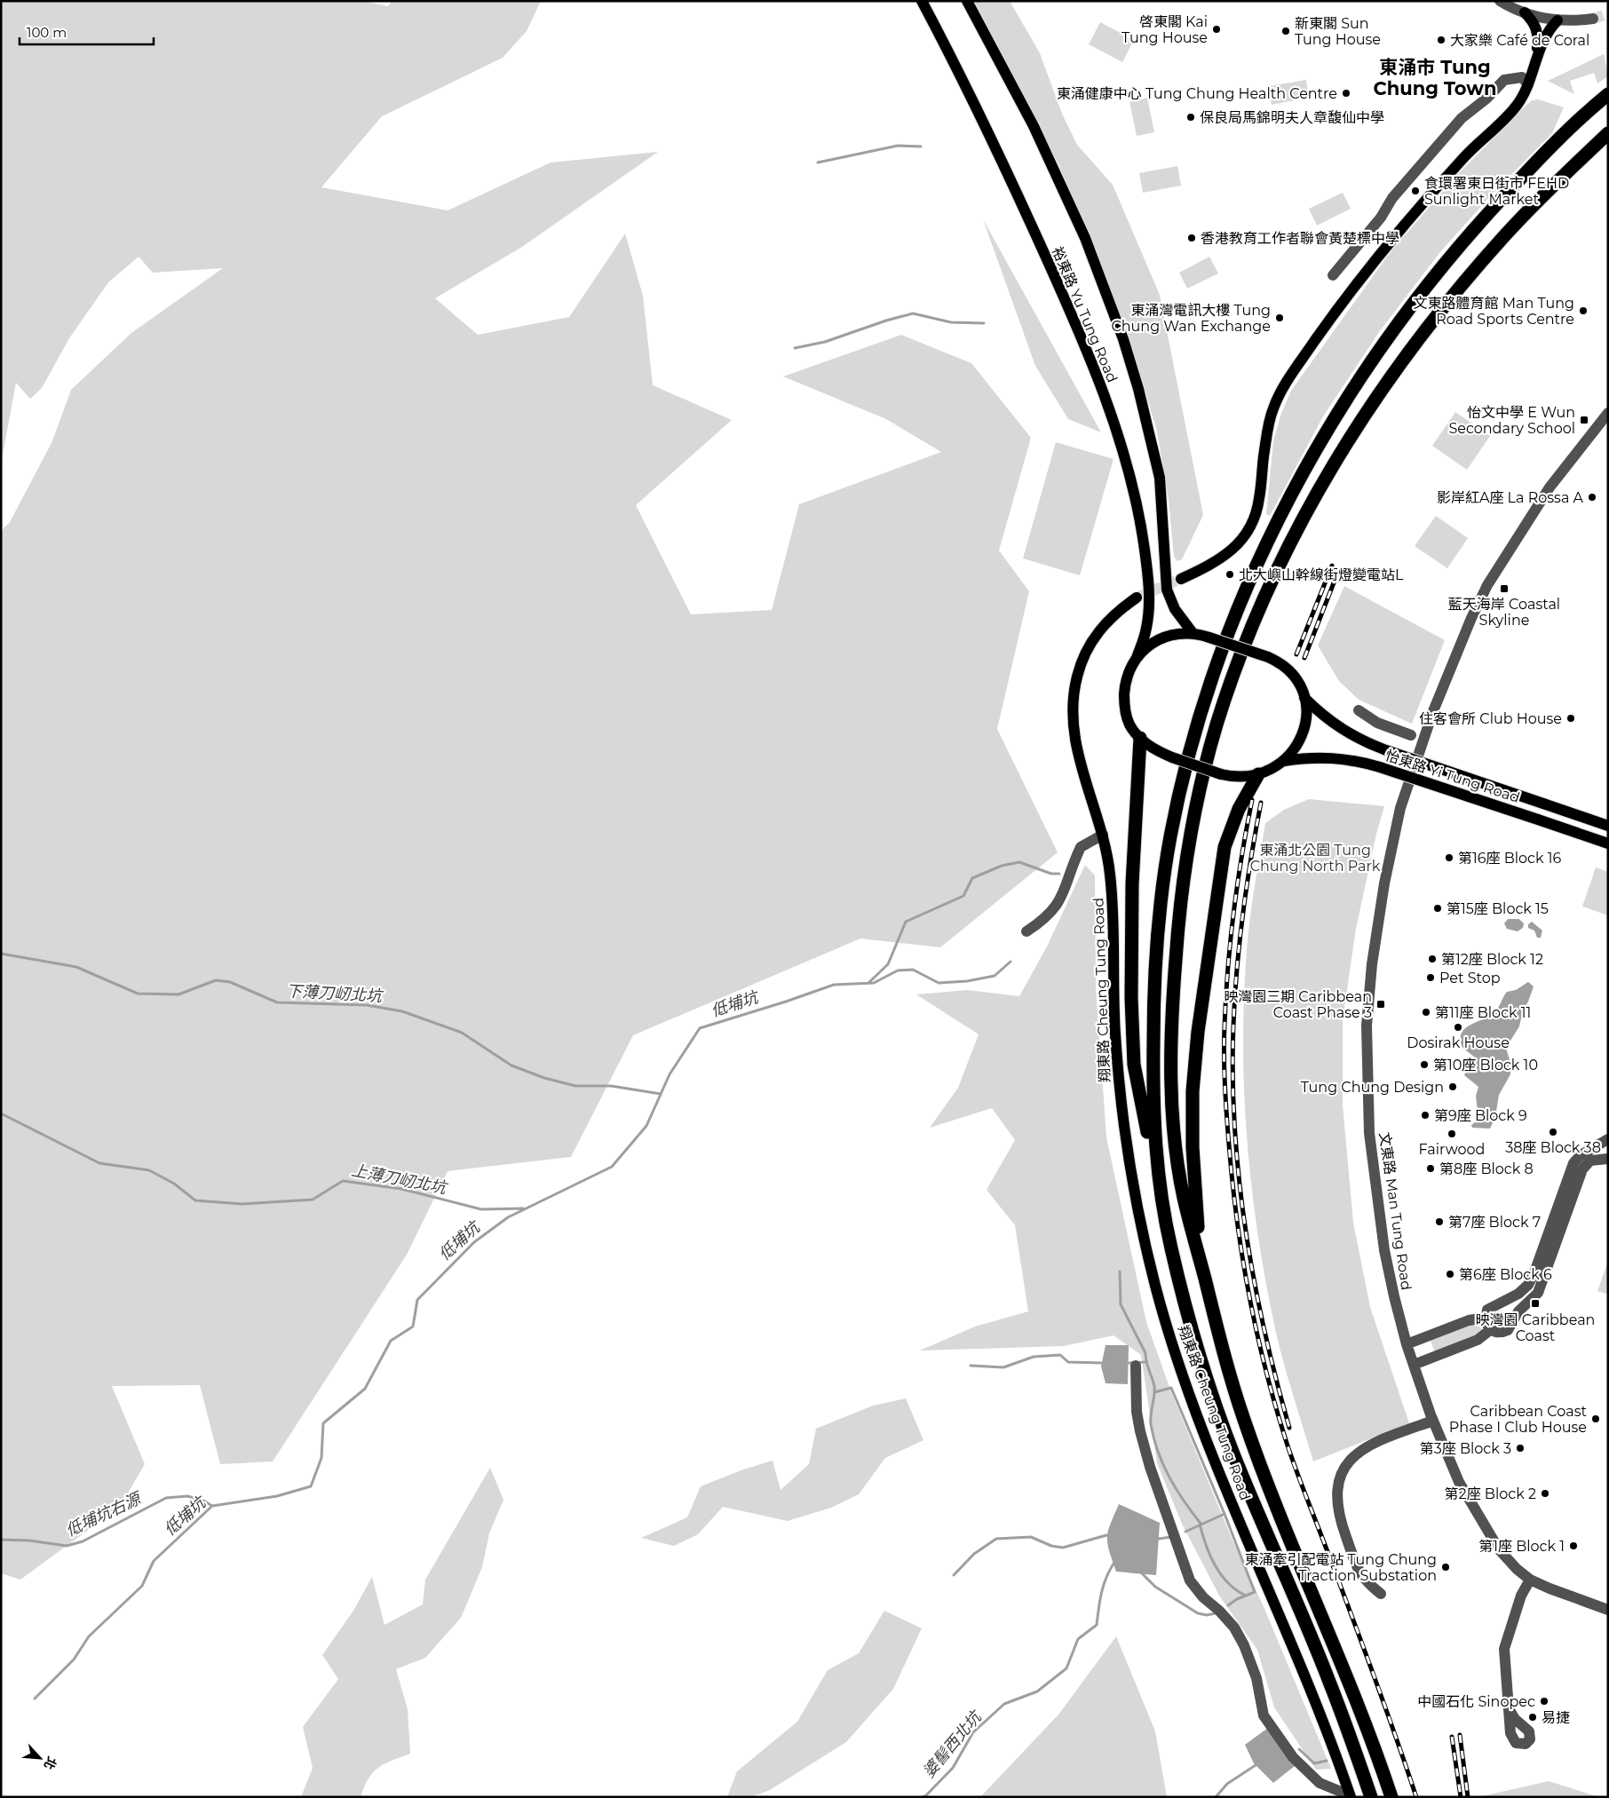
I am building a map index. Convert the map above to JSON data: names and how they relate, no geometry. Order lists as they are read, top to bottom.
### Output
{
  "streets": {
    "main road": ["裕東路 Yu Tung Road", "怡東路 Yi Tung Road", "翔東路 Cheung Tung Road"],
    "street": ["文東路 Man Tung Road"]
  },
  "districts": ["東涌市 Tung Chung Town"],
  "water": [
    "下薄刀屻北坑",
    "低埔坑",
    "上薄刀屻北坑",
    "低埔坑右源",
    "婆髻西北坑"
  ],
  "parks": ["東涌北公園 Tung Chung North Park"],
  "places": {
    "other": [
      "啓東閣 Kai Tung House",
      "新東閣 Sun Tung House",
      "大家樂 Café de Coral",
      "東涌健康中心 Tung Chung Health Centre",
      "保良局馬錦明夫人章馥仙中學",
      "食環署東日街市 FEHD Sunlight Market",
      "香港教育工作者聯會黃楚標中學",
      "文東路體育館 Man Tung Road Sports Centre",
      "東涌灣電訊大樓 Tung Chung Wan Exchange",
      "影岸紅A座 La Rossa A",
      "北大嶼山幹線街燈變電站L",
      "住客會所 Club House",
      "第16座 Block 16",
      "第15座 Block 15",
      "第12座 Block 12",
      "Pet Stop",
      "第11座 Block 11",
      "Dosirak House",
      "第10座 Block 10",
      "Tung Chung Design",
      "第9座 Block 9",
      "38座 Block 38",
      "Fairwood",
      "第8座 Block 8",
      "第7座 Block 7",
      "第6座 Block 6",
      "Caribbean Coast Phase I Club House",
      "第3座 Block 3",
      "第2座 Block 2",
      "第1座 Block 1",
      "東涌牽引配電站 Tung Chung Traction Substation",
      "中國石化 Sinopec",
      "易捷"
    ],
    "transit": [
      "怡文中學 E Wun Secondary School",
      "藍天海岸 Coastal Skyline",
      "映灣園三期 Caribbean Coast Phase 3",
      "映灣園 Caribbean Coast"
    ]
  },
  "scale_bar": "100 m",
  "north": "bottom right"
}
